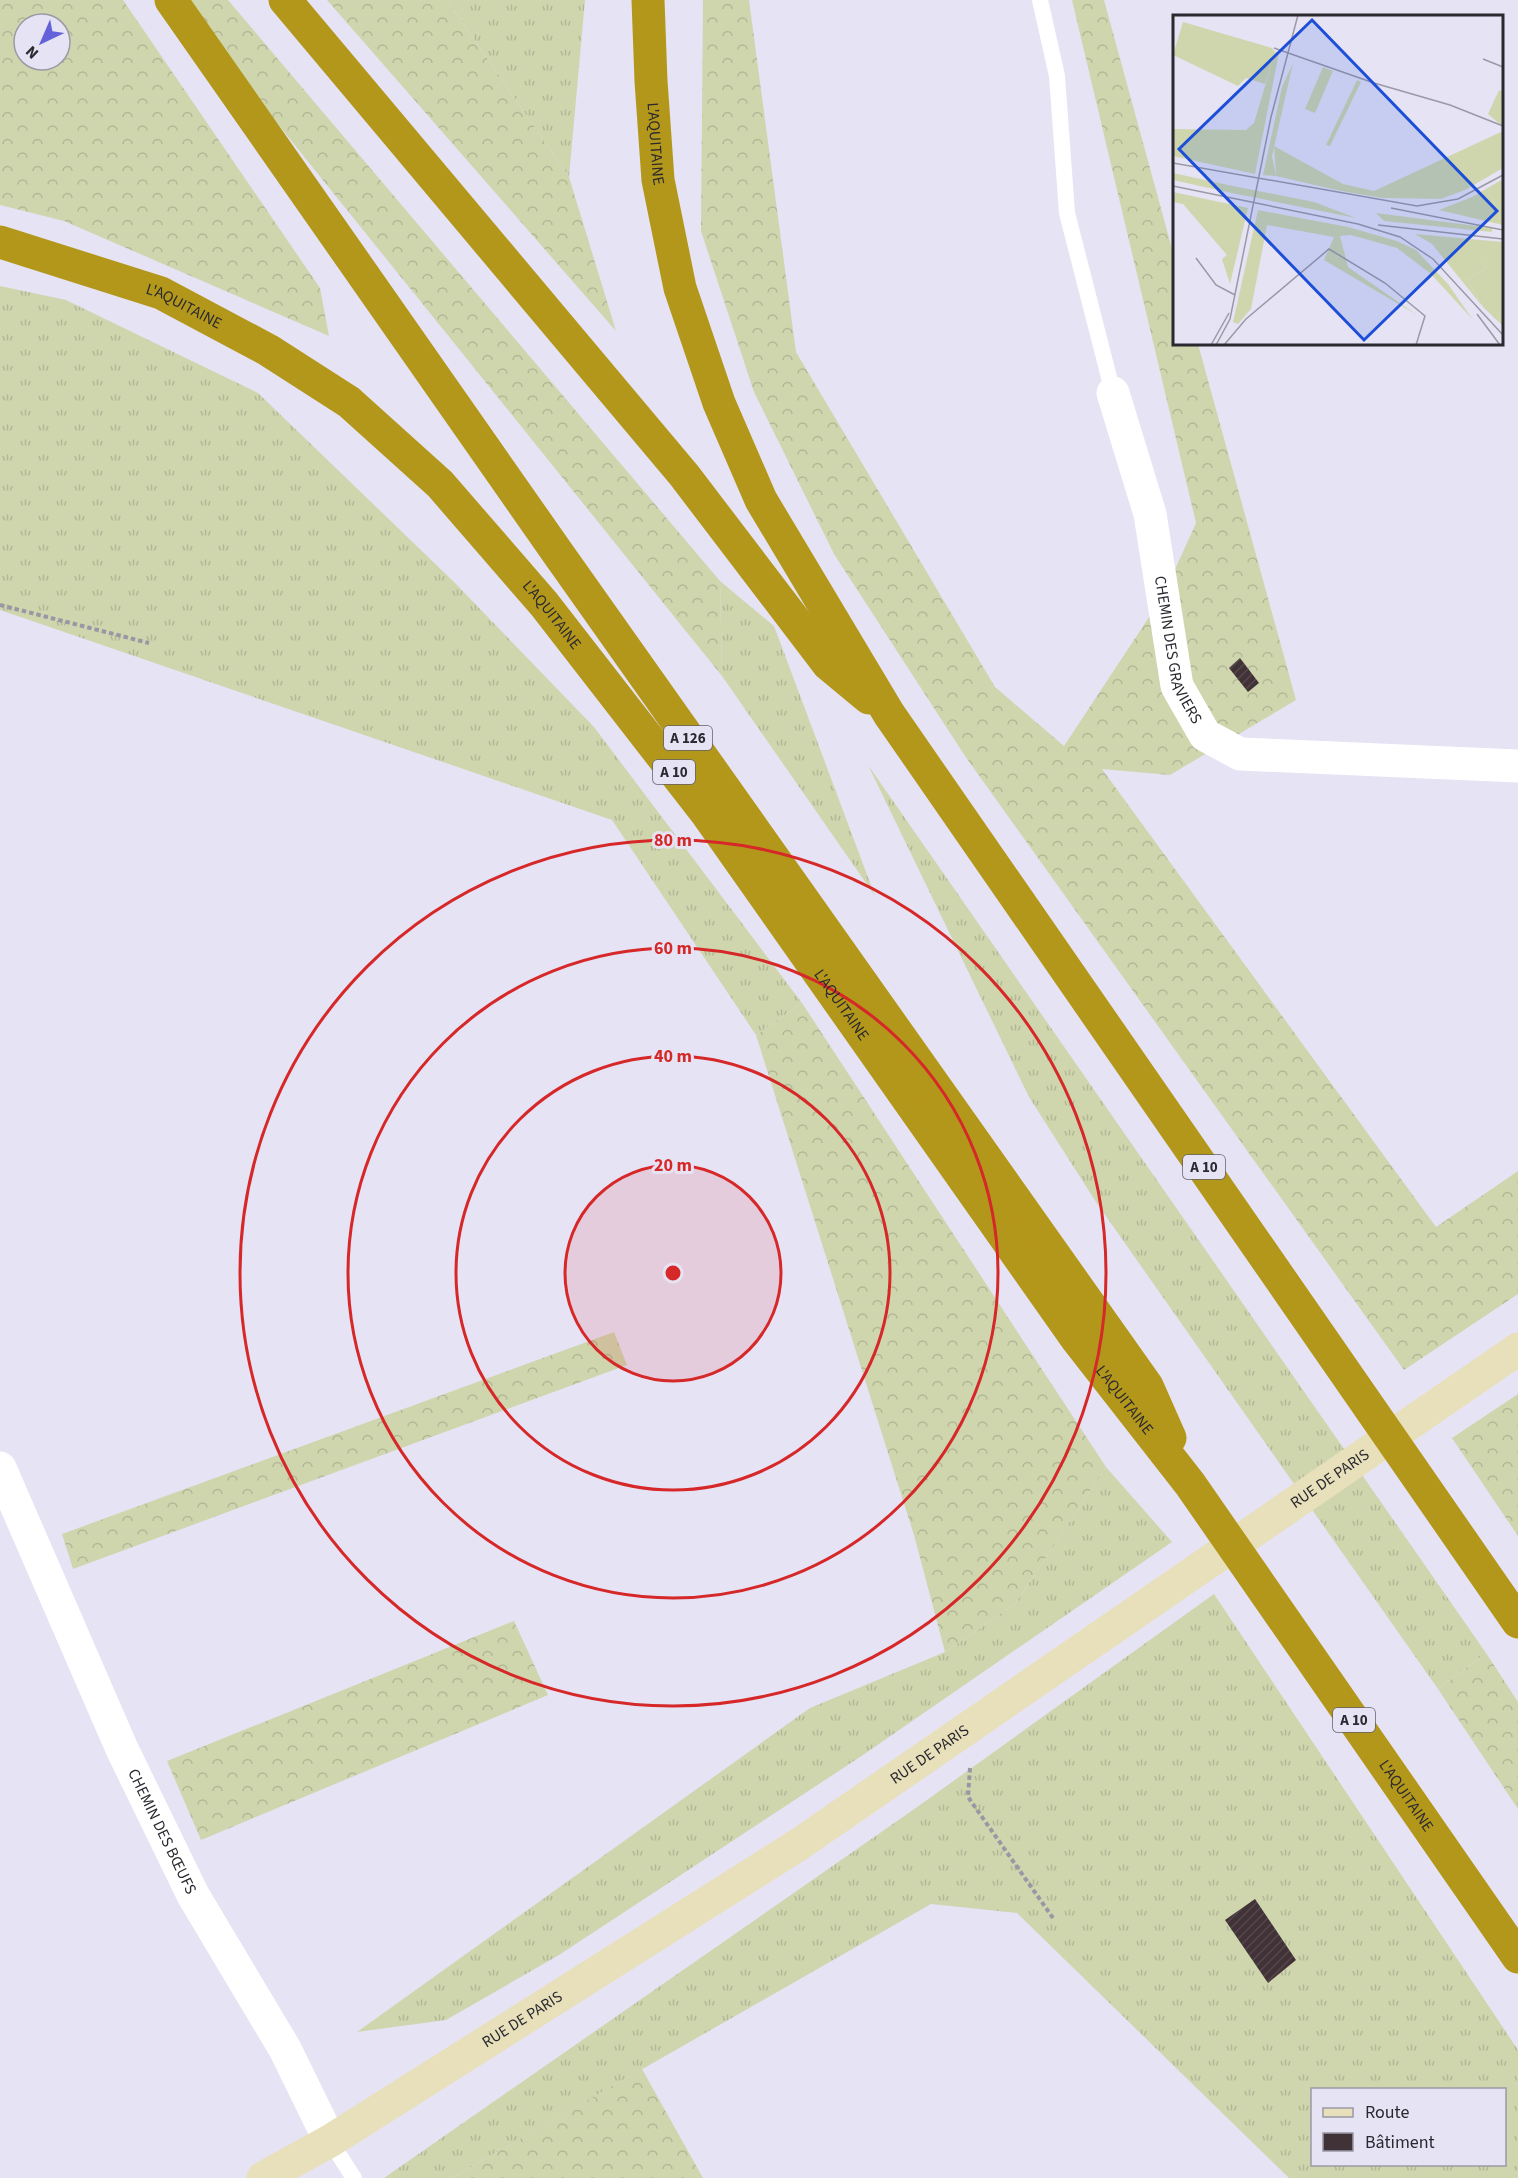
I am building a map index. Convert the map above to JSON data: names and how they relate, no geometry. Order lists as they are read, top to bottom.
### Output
{
  "streets": {
    "highway": ["L'AQUITAINE", "A 126", "A 10"],
    "street": ["CHEMIN DES GRAVIERS", "RUE DE PARIS", "CHEMIN DES BŒUFS"]
  },
  "crossings": [
    ["L'AQUITAINE", "A 126"],
    ["RUE DE PARIS", "CHEMIN DES BŒUFS"]
  ],
  "legend": ["Route", "Bâtiment"],
  "north": "bottom left",
  "rings": [
    "80 m",
    "60 m",
    "40 m",
    "20 m"
  ]
}
